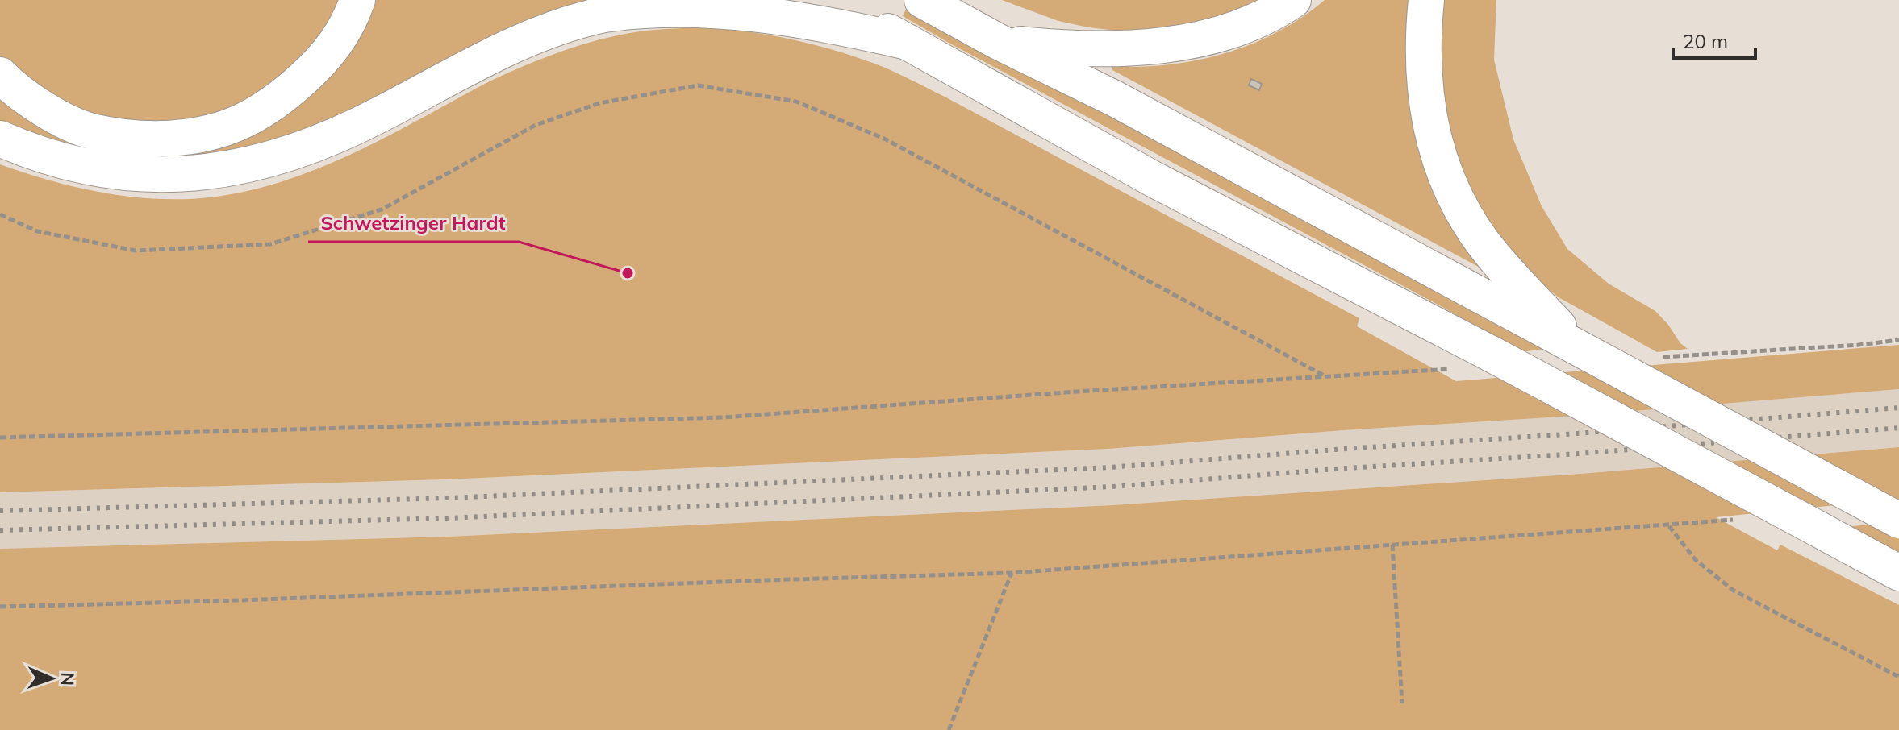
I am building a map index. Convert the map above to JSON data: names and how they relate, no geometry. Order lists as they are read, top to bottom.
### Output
{
  "places": ["Schwetzinger Hardt"],
  "scale_bar": "20 m",
  "north": "right"
}
